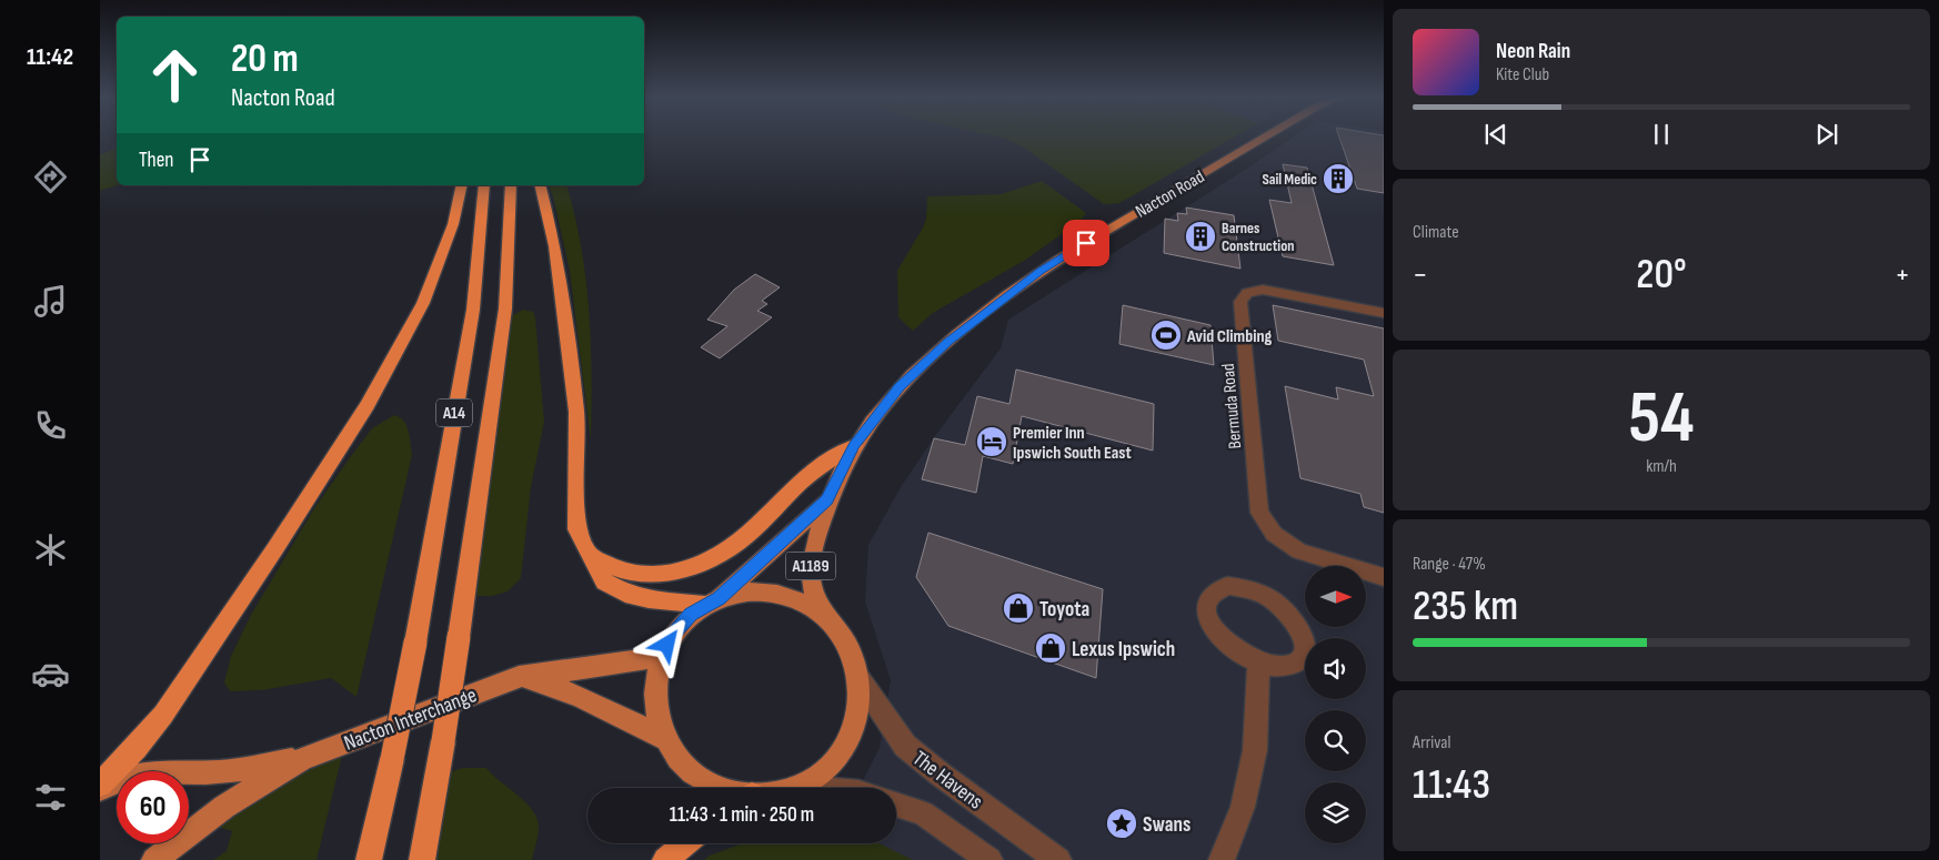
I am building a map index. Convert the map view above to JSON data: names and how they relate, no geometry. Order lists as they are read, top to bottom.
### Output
{
  "streets": {
    "highway": ["A14"],
    "main road": ["Nacton Road", "A1189", "Nacton Interchange"],
    "street": ["Bermuda Road", "The Havens"]
  },
  "places": {
    "building": ["Sail Medic", "Barnes Construction"],
    "sports": ["Avid Climbing"],
    "hotel": ["Premier Inn Ipswich South East"],
    "shop": ["Toyota", "Lexus Ipswich"],
    "place": ["Swans"]
  },
  "north": "right",
  "page": {
    "tabs": "11:42",
    "turn": ["20 m", "Nacton Road"],
    "song": ["Neon Rain", "Kite Club"],
    "then": "Then",
    "tile": [
      "Climate",
      ["54", "km/h"],
      ["Range · 47%", "235 km"],
      ["Arrival", "11:43"]
    ],
    "heat": ["−", "20°", "+"],
    "limit": "60",
    "trip": "11:43 · 1 min · 250 m"
  }
}
